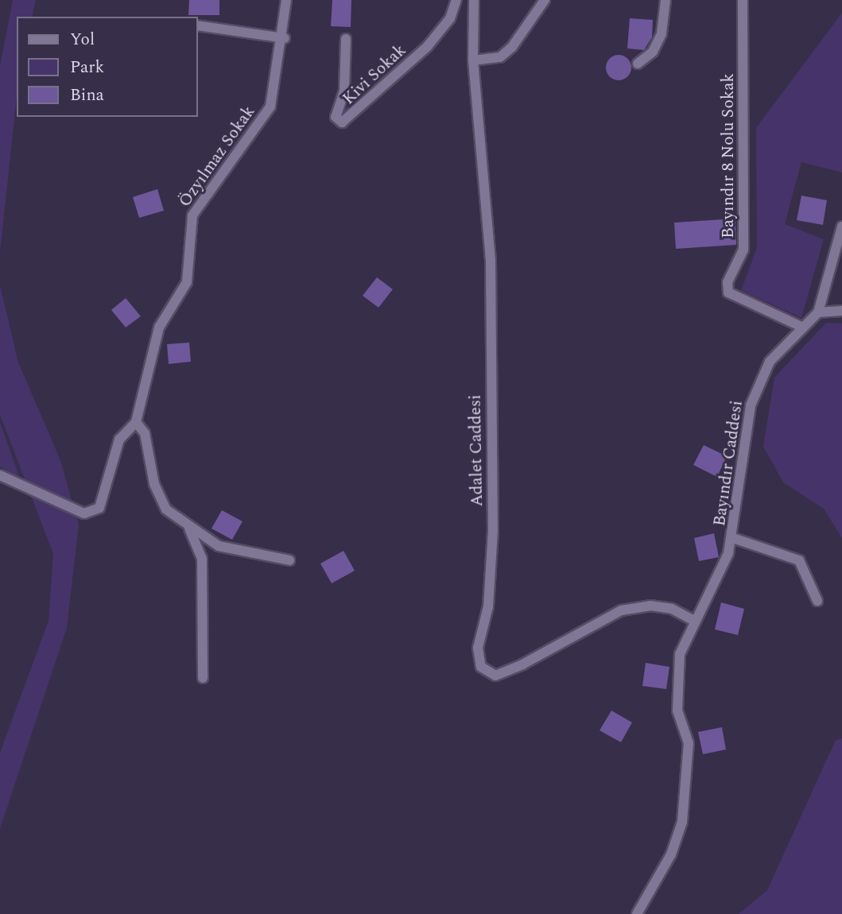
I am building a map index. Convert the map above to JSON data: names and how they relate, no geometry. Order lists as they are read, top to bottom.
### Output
{
  "streets": {
    "street": [
      "Kivi Sokak",
      "Bayındır 8 Nolu Sokak",
      "Özyılmaz Sokak",
      "Adalet Caddesi",
      "Bayındır Caddesi"
    ]
  },
  "crossings": [
    ["Bayındır 8 Nolu Sokak", "Bayındır Caddesi"],
    ["Adalet Caddesi", "Bayındır Caddesi"]
  ],
  "legend": ["Yol", "Park", "Bina"]
}
